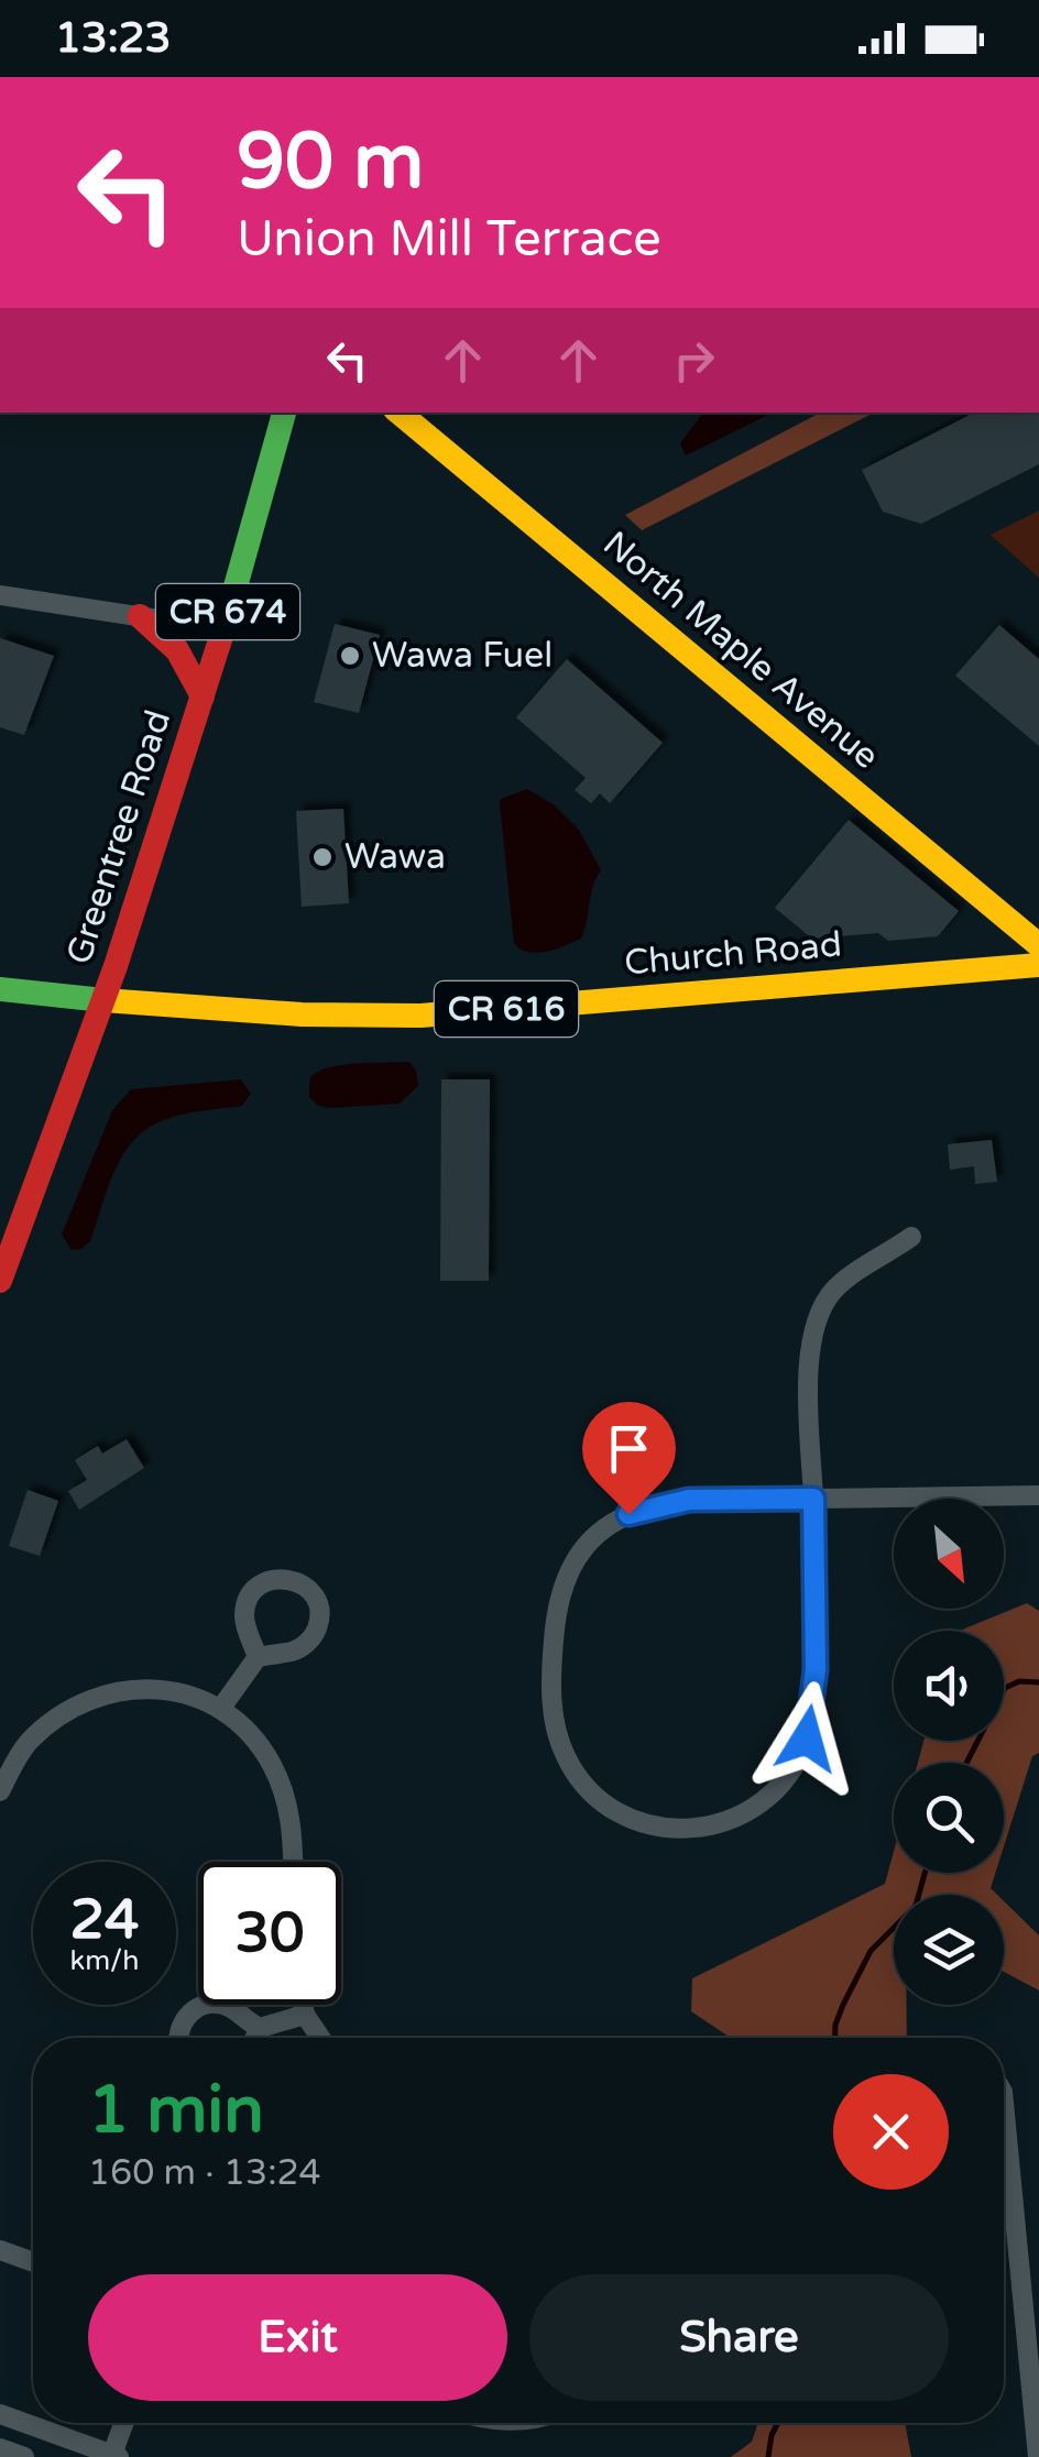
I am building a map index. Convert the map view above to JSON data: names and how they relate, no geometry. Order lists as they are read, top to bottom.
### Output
{
  "streets": {
    "main road": [
      "CR 674",
      "North Maple Avenue",
      "Greentree Road",
      "Church Road",
      "CR 616"
    ]
  },
  "crossings": [
    ["Greentree Road", "Church Road"]
  ],
  "places": ["Wawa Fuel", "Wawa"],
  "north": "bottom right",
  "page": {
    "status": "13:23",
    "turn": ["90 m", "Union Mill Terrace"],
    "speed": "24 km/h",
    "limit": "30",
    "heading": ["1 min", "160 m · 13:24"],
    "buttons": ["Exit", "Share"]
  }
}
